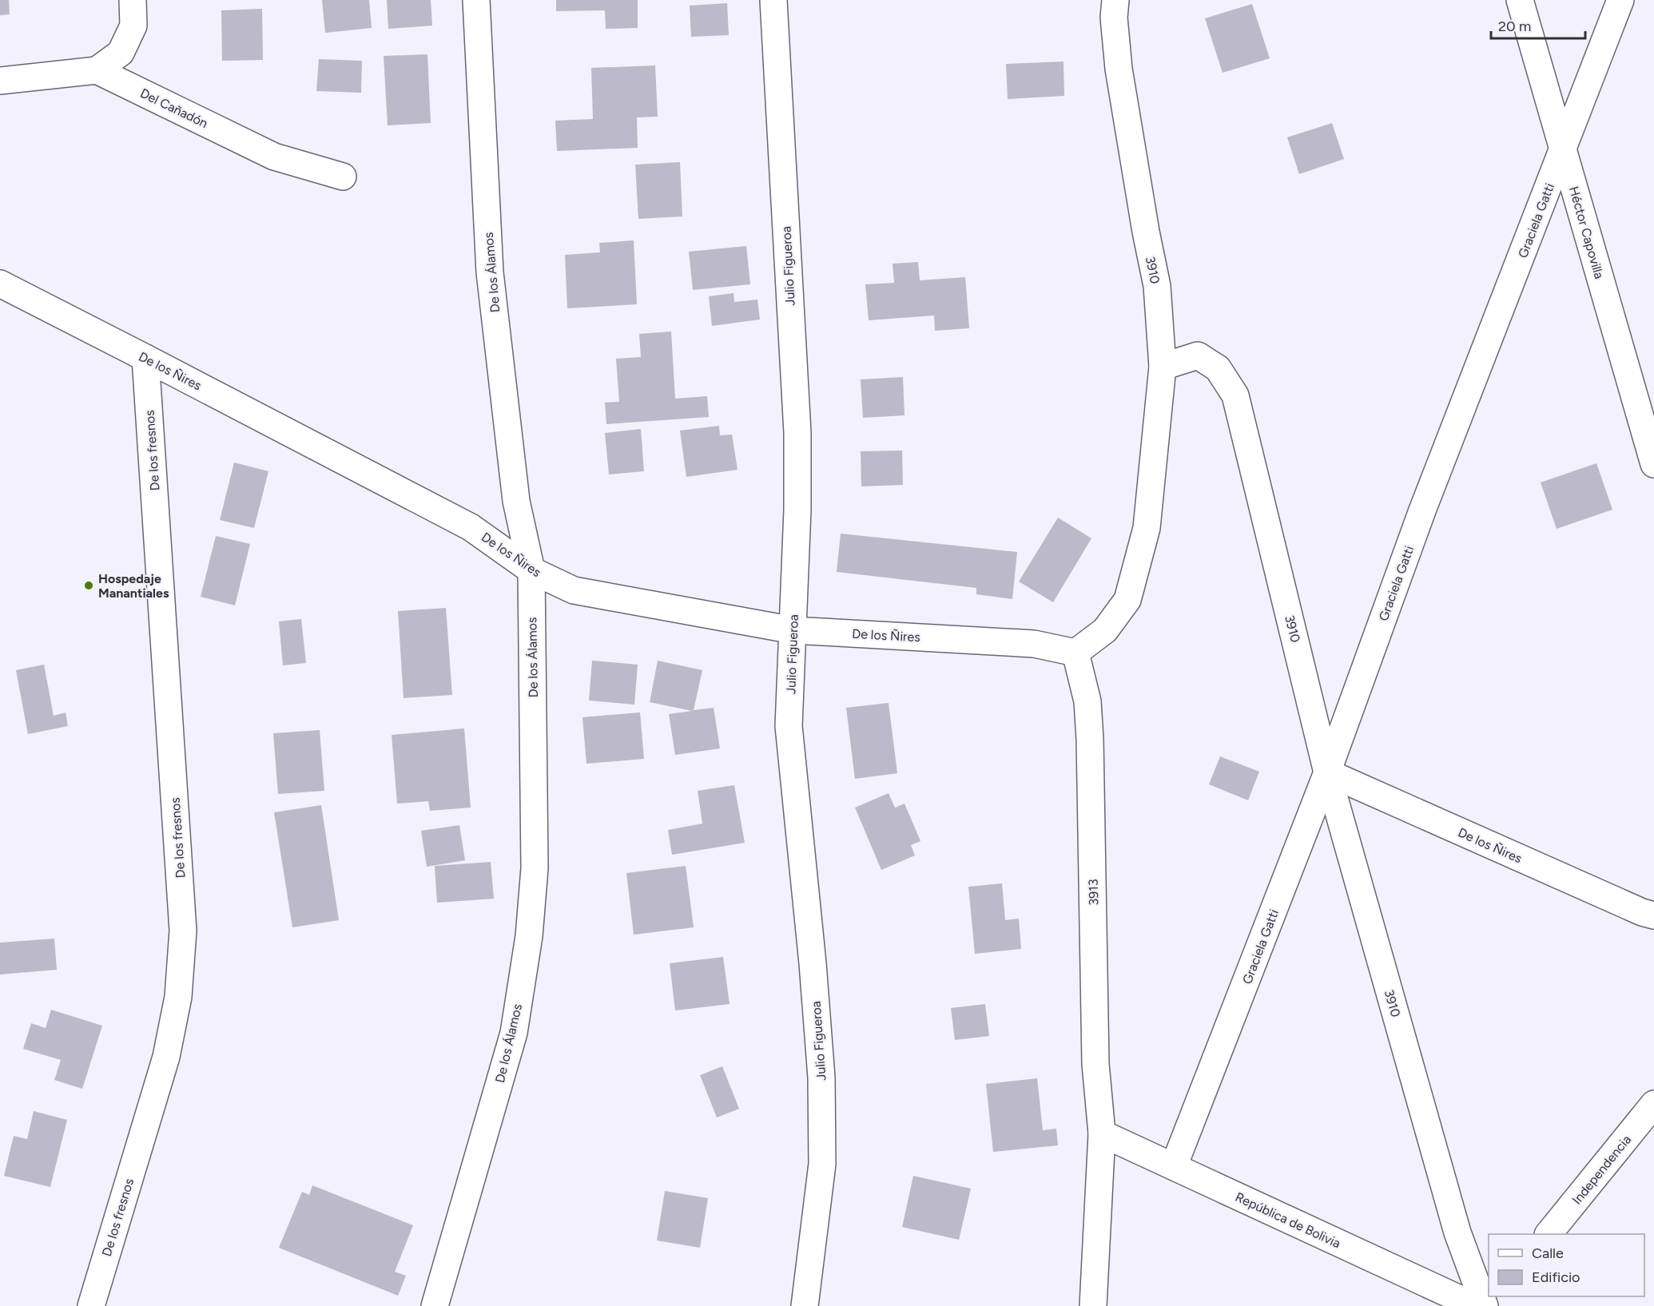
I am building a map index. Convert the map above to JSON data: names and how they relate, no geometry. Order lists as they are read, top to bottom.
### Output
{
  "streets": {
    "street": [
      "Del Cañadón",
      "Graciela Gatti",
      "Héctor Capovilla",
      "Julio Figueroa",
      "3910",
      "De los Álamos",
      "De los Ñires",
      "De los fresnos",
      "3913",
      "Independencia",
      "República de Bolivia"
    ]
  },
  "crossings": [
    ["Graciela Gatti", "Héctor Capovilla"],
    ["Graciela Gatti", "3910"],
    ["Graciela Gatti", "De los Ñires"],
    ["Graciela Gatti", "República de Bolivia"],
    ["Julio Figueroa", "De los Ñires"],
    ["3910", "De los Ñires"],
    ["De los Álamos", "De los Ñires"],
    ["De los Ñires", "De los fresnos"],
    ["De los Ñires", "3913"],
    ["3913", "República de Bolivia"]
  ],
  "places": ["Hospedaje Manantiales"],
  "legend": ["Calle", "Edificio"],
  "scale_bar": "20 m"
}
